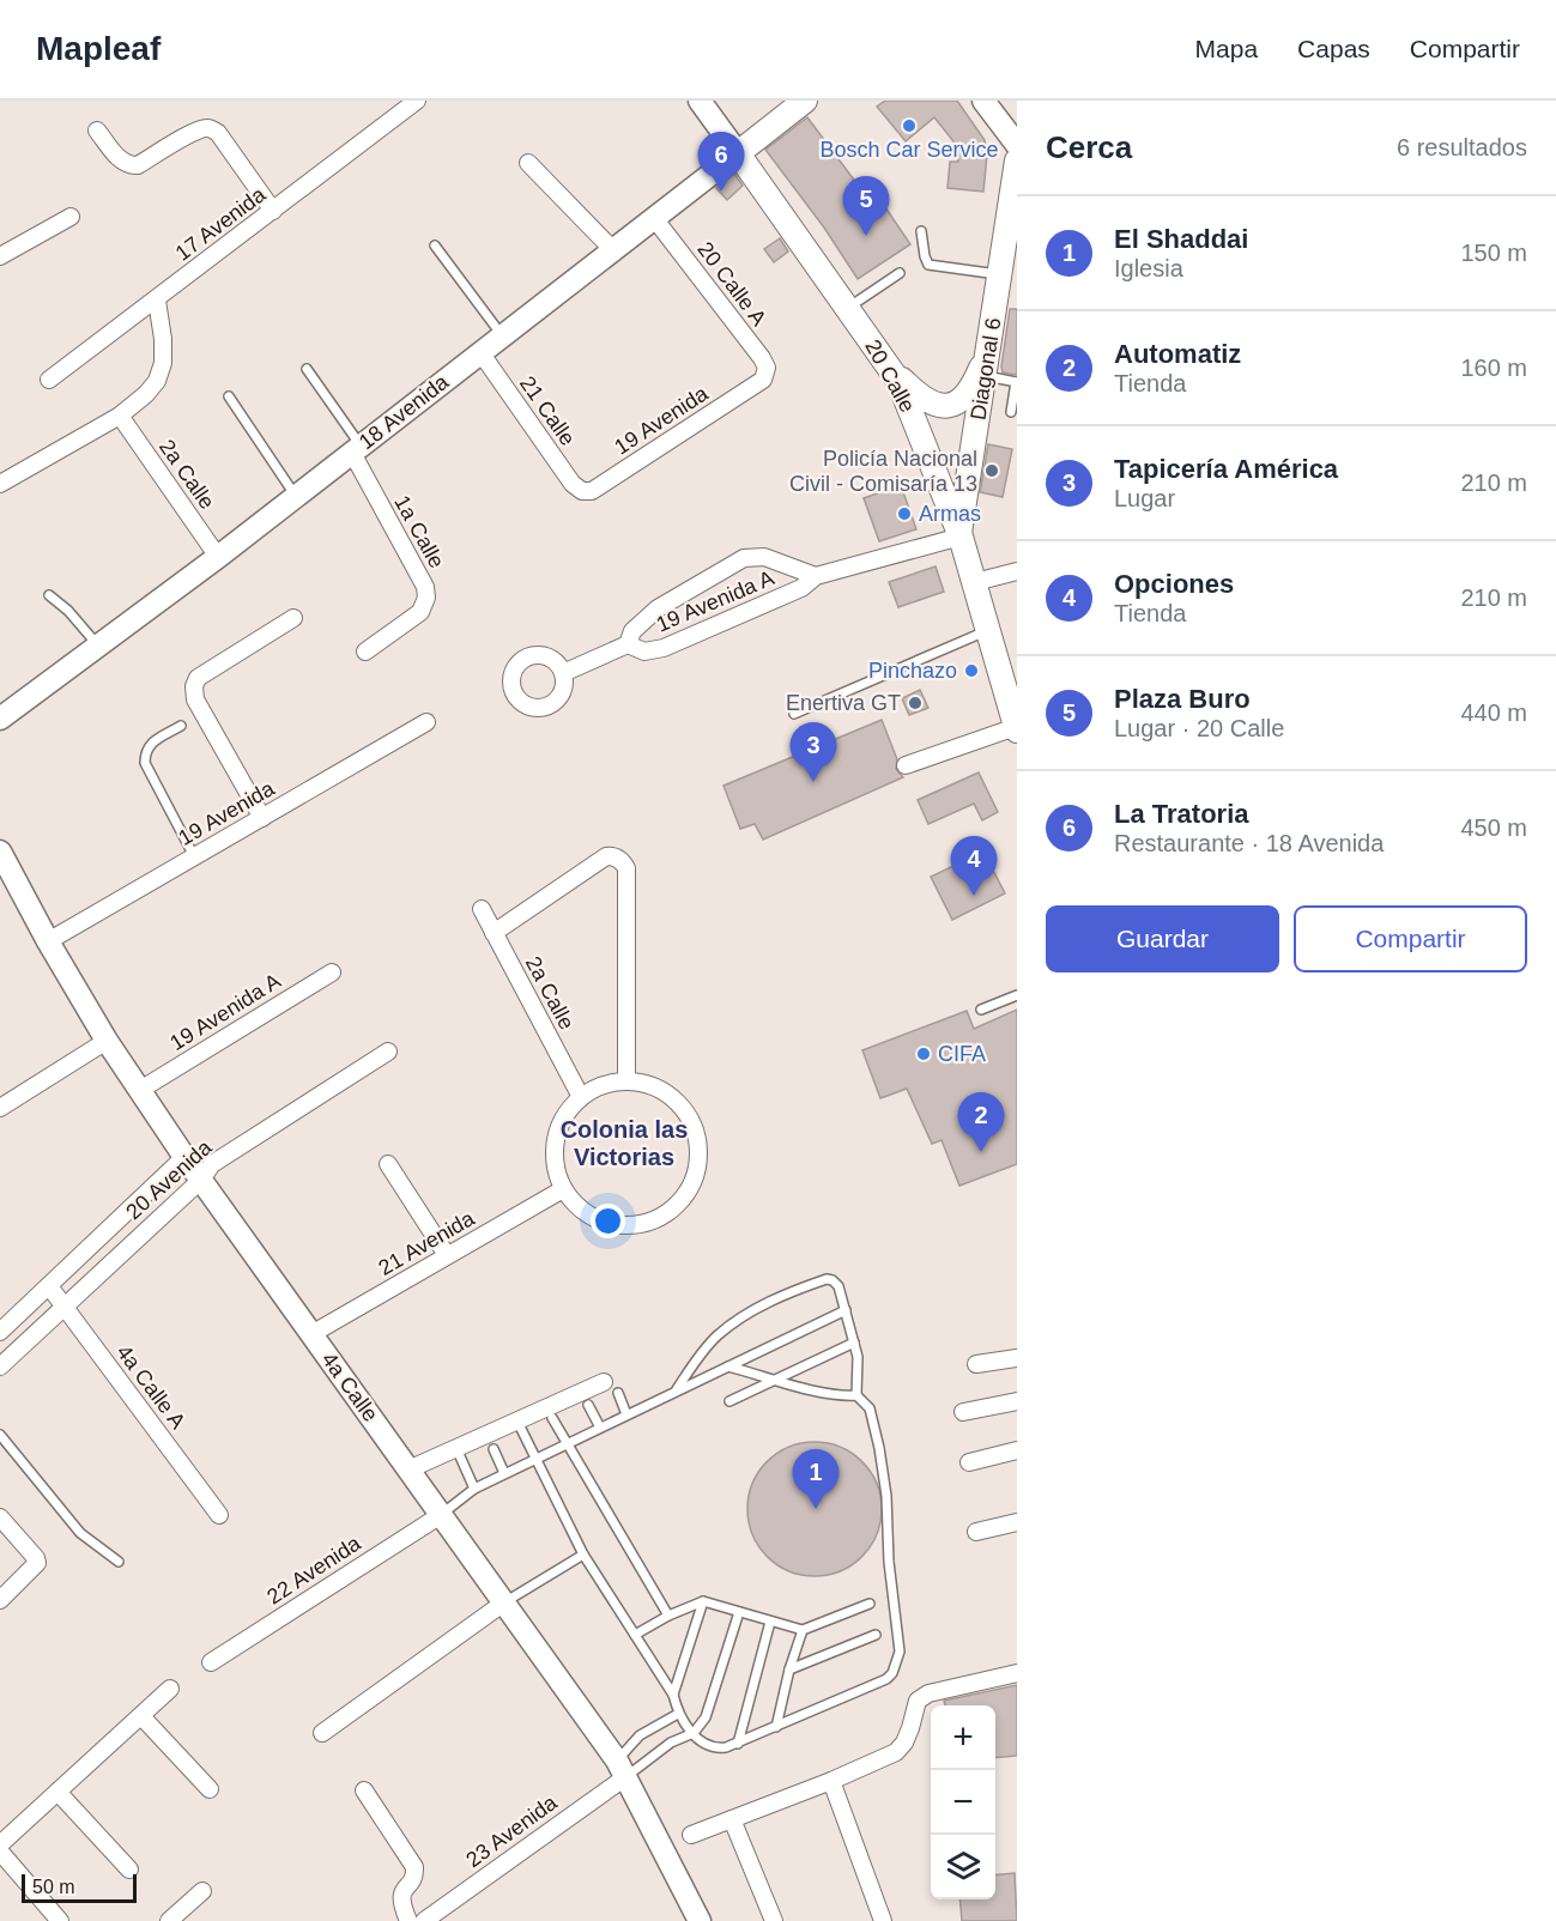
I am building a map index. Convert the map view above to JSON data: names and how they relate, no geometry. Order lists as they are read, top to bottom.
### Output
{
  "streets": {
    "main road": ["Diagonal 6", "20 Calle", "18 Avenida"],
    "street": [
      "17 Avenida",
      "20 Calle A",
      "21 Calle",
      "19 Avenida",
      "2a Calle",
      "1a Calle",
      "19 Avenida A",
      "20 Avenida",
      "21 Avenida",
      "4a Calle A",
      "4a Calle",
      "22 Avenida",
      "23 Avenida"
    ]
  },
  "crossings": [
    ["20 Calle A", "18 Avenida"],
    ["20 Calle A", "19 Avenida"],
    ["Diagonal 6", "20 Calle"],
    ["Diagonal 6", "19 Avenida A"],
    ["20 Calle", "18 Avenida"],
    ["20 Calle", "19 Avenida A"],
    ["21 Calle", "18 Avenida"],
    ["21 Calle", "19 Avenida"],
    ["18 Avenida", "2a Calle"],
    ["18 Avenida", "1a Calle"],
    ["19 Avenida", "4a Calle"],
    ["2a Calle", "21 Avenida"],
    ["19 Avenida A", "4a Calle"],
    ["20 Avenida", "4a Calle A"],
    ["20 Avenida", "4a Calle"],
    ["21 Avenida", "4a Calle"],
    ["4a Calle", "22 Avenida"],
    ["4a Calle", "23 Avenida"]
  ],
  "districts": ["Colonia las Victorias"],
  "places": [
    "Bosch Car Service",
    "Policía Nacional Civil - Comisaría 13",
    "Armas",
    "Pinchazo",
    "Enertiva GT",
    "CIFA"
  ],
  "scale_bar": "50 m",
  "page": {
    "header": "Mapleaf",
    "nav": ["Mapa", "Capas", "Compartir"],
    "heading": ["Cerca", "6 resultados"],
    "pins": [
      "6",
      "5",
      "3",
      "4",
      "2",
      "1"
    ],
    "list": [
      {
        "mark": "1",
        "name": "El Shaddai",
        "note": "Iglesia",
        "value": "150 m"
      },
      {
        "mark": "2",
        "name": "Automatiz",
        "note": "Tienda",
        "value": "160 m"
      },
      {
        "mark": "3",
        "name": "Tapicería América",
        "note": "Lugar",
        "value": "210 m"
      },
      {
        "mark": "4",
        "name": "Opciones",
        "note": "Tienda",
        "value": "210 m"
      },
      {
        "mark": "5",
        "name": "Plaza Buro",
        "note": "Lugar · 20 Calle",
        "value": "440 m"
      },
      {
        "mark": "6",
        "name": "La Tratoria",
        "note": "Restaurante · 18 Avenida",
        "value": "450 m"
      }
    ],
    "buttons": ["Guardar", "Compartir"],
    "map_buttons": ["+", "−"],
    "scale": "50 m"
  }
}
